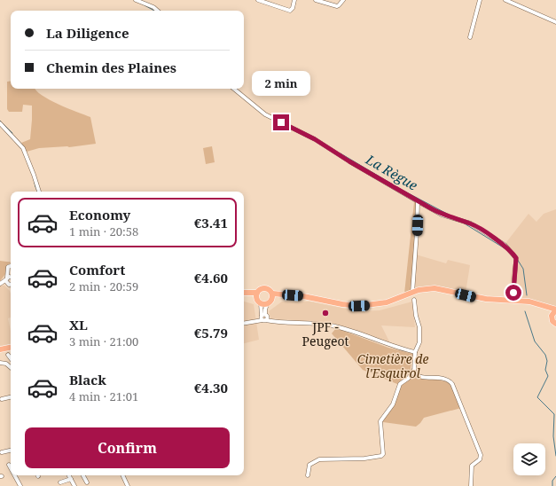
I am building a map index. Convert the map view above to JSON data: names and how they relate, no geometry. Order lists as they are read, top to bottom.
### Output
{
  "water": ["La Règue"],
  "parks": ["Cimetière de l'Esquirol"],
  "places": ["JPF - Peugeot"],
  "page": {
    "banner": ["La Diligence", "Chemin des Plaines"],
    "bubble": "2 min",
    "list": [
      {
        "name": "Economy",
        "note": "1 min · 20:58",
        "value": "€3.41"
      },
      {
        "name": "Comfort",
        "note": "2 min · 20:59",
        "value": "€4.60"
      },
      {
        "name": "XL",
        "note": "3 min · 21:00",
        "value": "€5.79"
      },
      {
        "name": "Black",
        "note": "4 min · 21:01",
        "value": "€4.30"
      }
    ],
    "buttons": "Confirm"
  }
}
